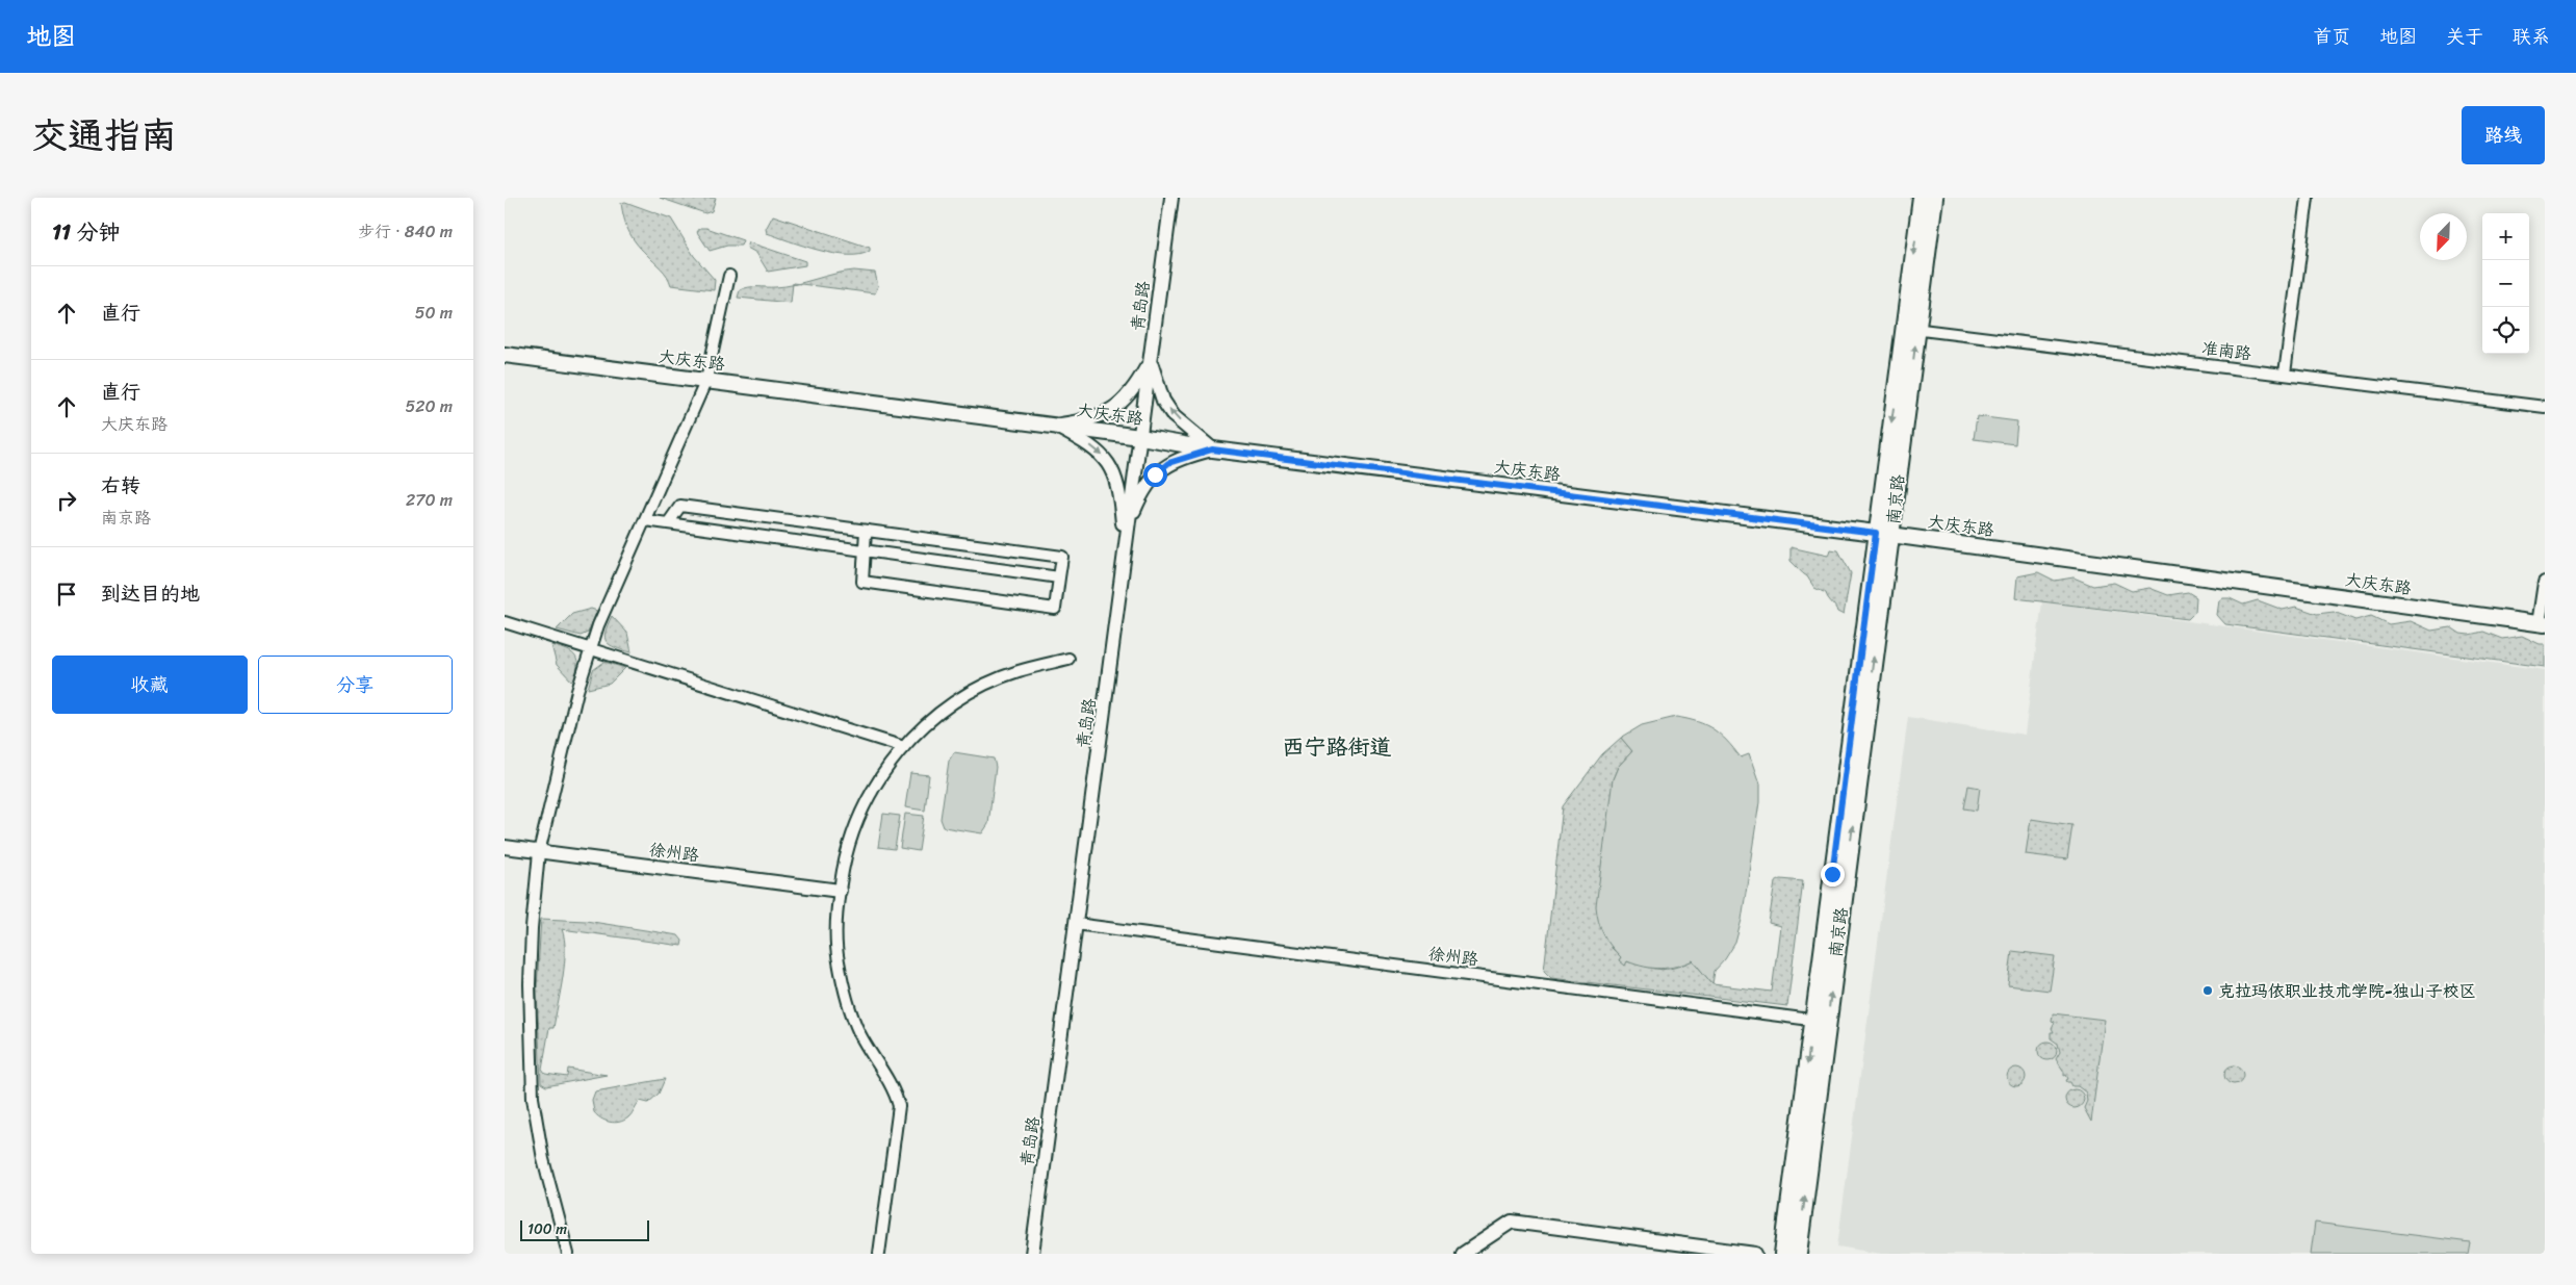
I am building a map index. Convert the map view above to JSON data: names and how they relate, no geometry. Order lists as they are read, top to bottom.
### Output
{
  "streets": {
    "main road": ["大庆东路", "南京路"],
    "street": ["青岛路", "准南路", "徐州路"]
  },
  "crossings": [
    ["青岛路", "大庆东路"],
    ["青岛路", "徐州路"],
    ["准南路", "南京路"],
    ["大庆东路", "南京路"],
    ["南京路", "徐州路"]
  ],
  "districts": ["西宁路街道"],
  "places": ["克拉玛依职业技术学院-独山子校区"],
  "scale_bar": "100 m",
  "north": "bottom left",
  "page": {
    "header": "地图",
    "nav": [
      "首页",
      "地图",
      "关于",
      "联系"
    ],
    "title": "交通指南",
    "buttons": [
      "路线",
      ["收藏", "分享"]
    ],
    "heading": ["11 分钟", "步行 · 840 m"],
    "map_buttons": ["+", "−"],
    "list": [
      ["直行", "50 m"],
      ["直行", "大庆东路", "520 m"],
      ["右转", "南京路", "270 m"],
      "到达目的地"
    ],
    "scale": "100 m"
  }
}
